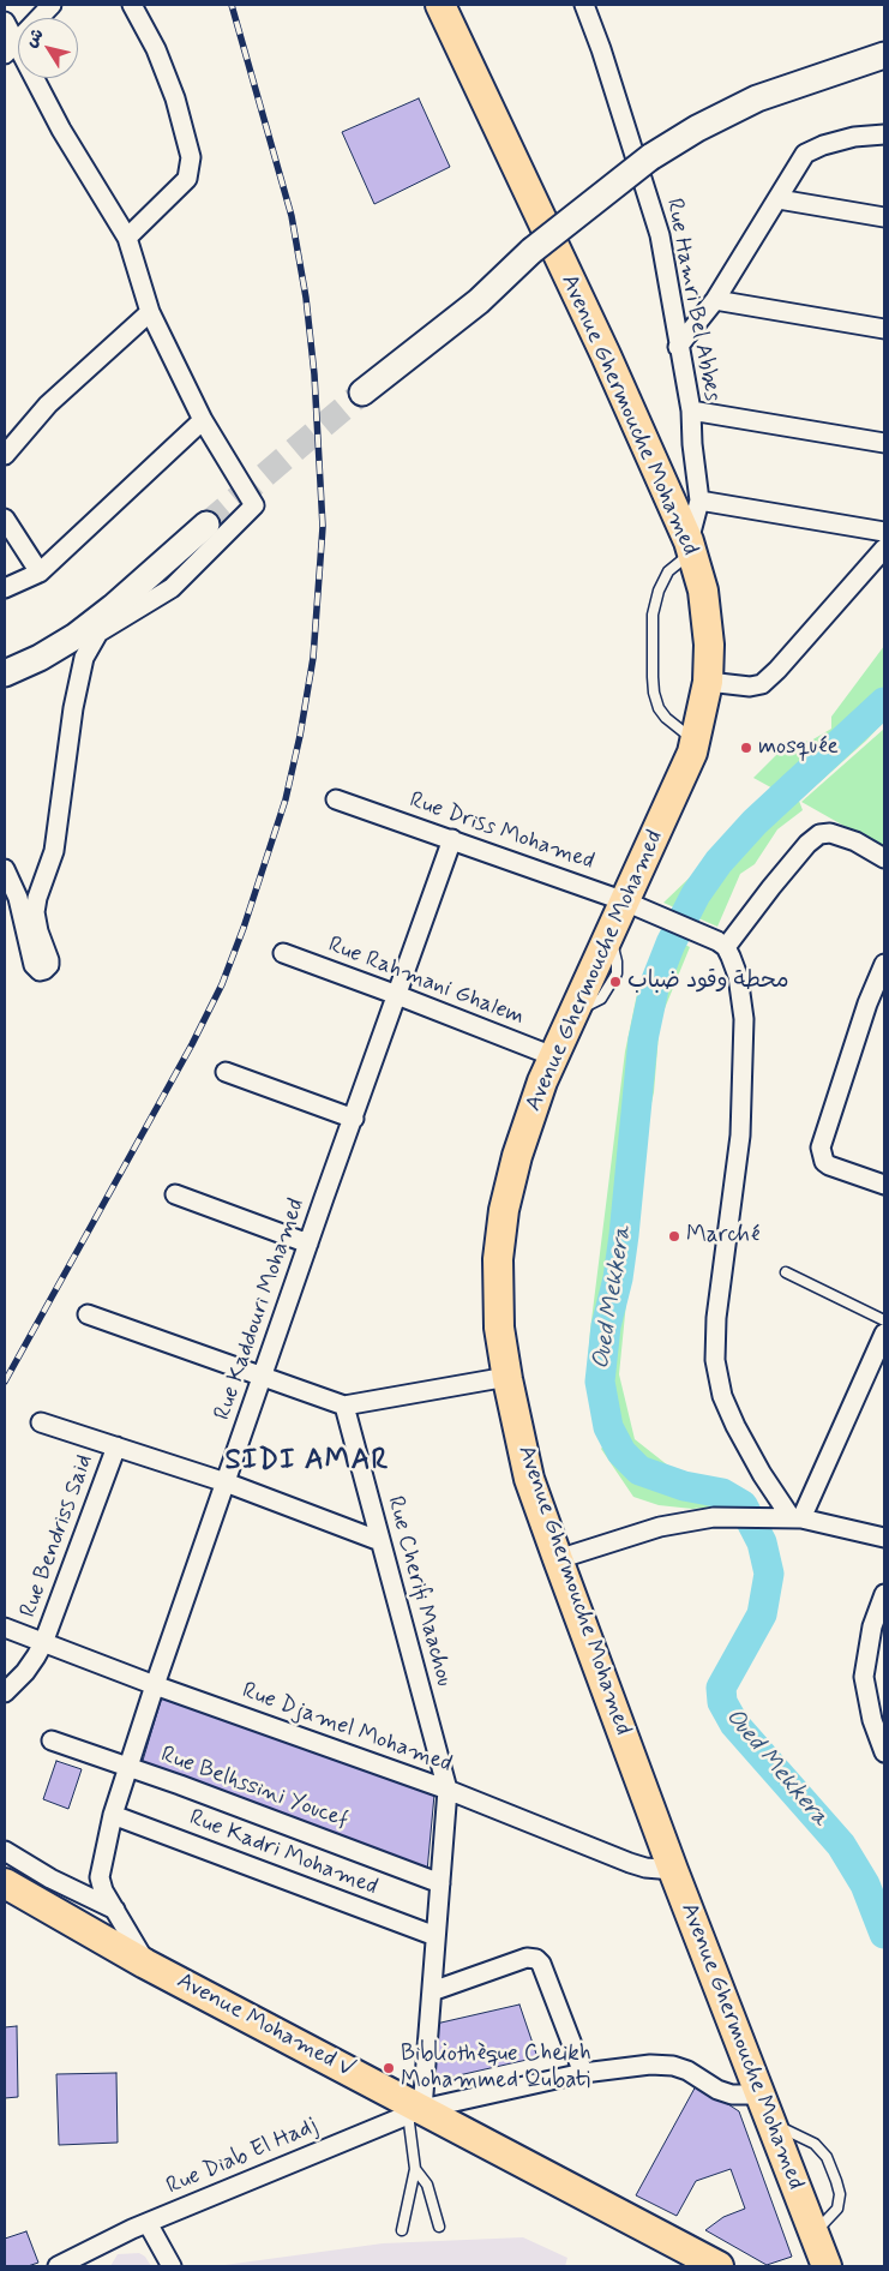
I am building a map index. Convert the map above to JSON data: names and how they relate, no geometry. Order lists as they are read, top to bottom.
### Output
{
  "streets": {
    "main road": ["Avenue Ghermouche Mohamed", "Avenue Mohamed V"],
    "street": [
      "Rue Hamri Bel Abbes",
      "Rue Driss Mohamed",
      "Rue Rahmani Ghalem",
      "Rue Kaddouri Mohamed",
      "Rue Bendriss Said",
      "Rue Cherifi Maachou",
      "Rue Djamel Mohamed",
      "Rue Belhssini Youcef",
      "Rue Kadri Mohamed",
      "Rue Diab El Hadj"
    ]
  },
  "crossings": [
    ["Rue Hamri Bel Abbes", "Avenue Ghermouche Mohamed"],
    ["Avenue Ghermouche Mohamed", "Rue Driss Mohamed"],
    ["Avenue Ghermouche Mohamed", "Rue Rahmani Ghalem"],
    ["Avenue Ghermouche Mohamed", "Rue Djamel Mohamed"],
    ["Avenue Ghermouche Mohamed", "Rue Diab El Hadj"],
    ["Rue Driss Mohamed", "Rue Kaddouri Mohamed"],
    ["Rue Rahmani Ghalem", "Rue Kaddouri Mohamed"],
    ["Rue Kaddouri Mohamed", "Rue Djamel Mohamed"],
    ["Rue Kaddouri Mohamed", "Rue Belhssini Youcef"],
    ["Rue Kaddouri Mohamed", "Rue Kadri Mohamed"],
    ["Rue Kaddouri Mohamed", "Avenue Mohamed V"],
    ["Rue Bendriss Said", "Rue Djamel Mohamed"],
    ["Rue Cherifi Maachou", "Rue Djamel Mohamed"],
    ["Rue Cherifi Maachou", "Rue Belhssini Youcef"],
    ["Rue Cherifi Maachou", "Rue Kadri Mohamed"],
    ["Rue Cherifi Maachou", "Avenue Mohamed V"],
    ["Rue Cherifi Maachou", "Rue Diab El Hadj"],
    ["Avenue Mohamed V", "Rue Diab El Hadj"]
  ],
  "districts": ["SIDI AMAR"],
  "water": ["Oued Mekkera"],
  "places": [
    "mosquée",
    "محطة وقود ضباب",
    "Marché",
    "Bibliothèque Cheikh Mohammed Qubati"
  ],
  "north": "top left"
}
